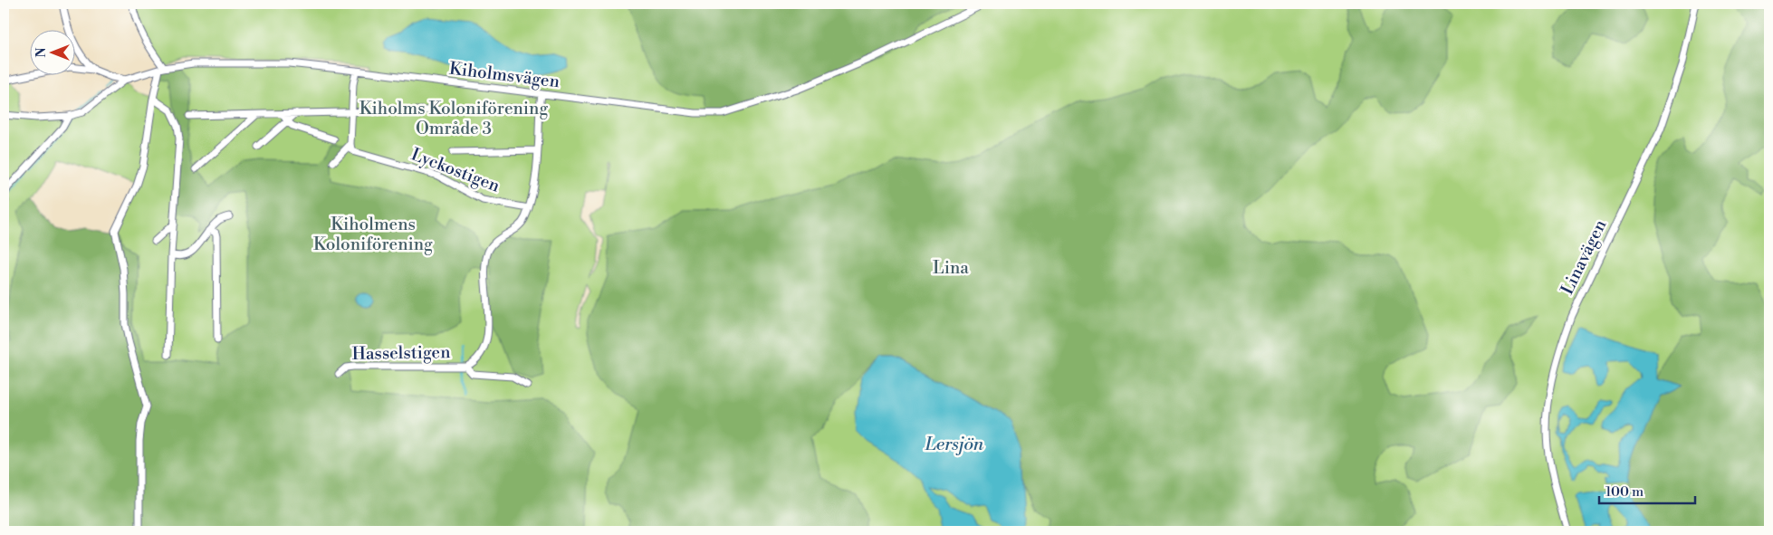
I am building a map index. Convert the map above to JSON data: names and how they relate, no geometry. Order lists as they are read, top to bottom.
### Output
{
  "streets": {
    "street": [
      "Kiholmsvägen",
      "Lyckostigen",
      "Linavägen",
      "Hasselstigen"
    ]
  },
  "crossings": [
    ["Kiholmsvägen", "Hasselstigen"],
    ["Lyckostigen", "Hasselstigen"]
  ],
  "water": ["Lersjön"],
  "parks": ["Kiholms Koloniförening Område 3", "Kiholmens Koloniförening", "Lina"],
  "scale_bar": "100 m",
  "north": "left"
}
